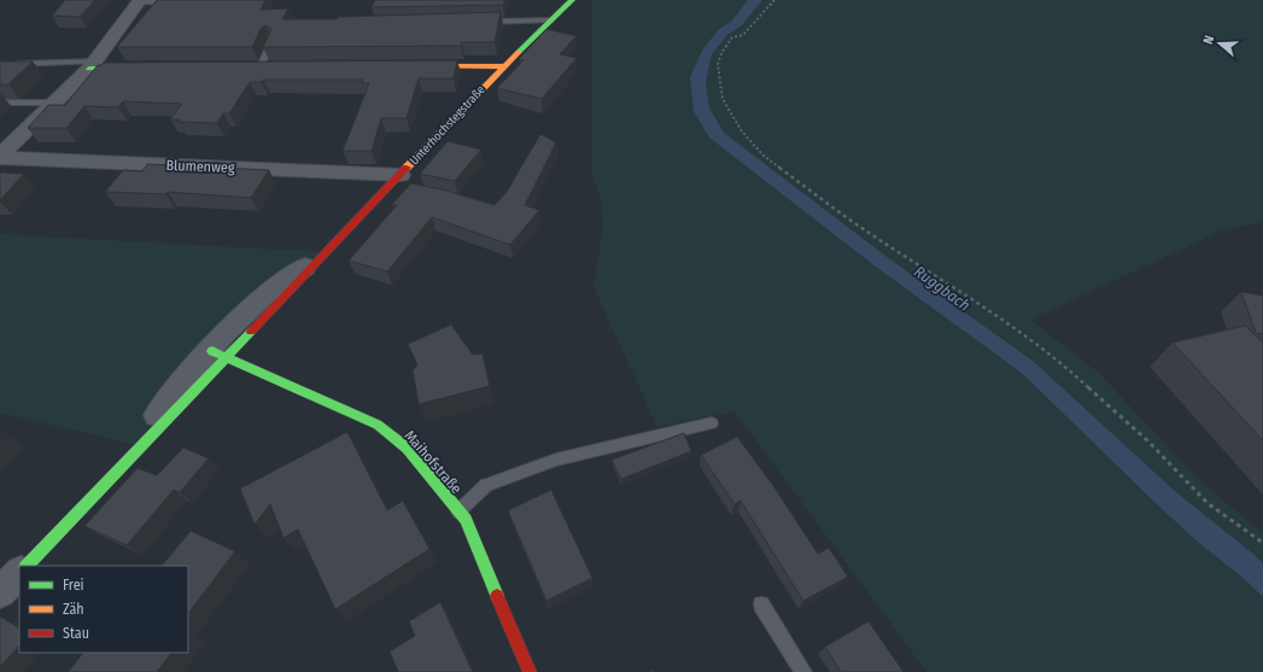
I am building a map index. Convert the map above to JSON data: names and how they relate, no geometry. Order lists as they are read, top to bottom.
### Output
{
  "streets": {
    "street": ["Unterhochstegstraße", "Blumenweg", "Maihofstraße"]
  },
  "crossings": [
    ["Unterhochstegstraße", "Blumenweg"],
    ["Unterhochstegstraße", "Maihofstraße"]
  ],
  "water": ["Ruggbach"],
  "legend": ["Frei", "Zäh", "Stau"],
  "north": "left"
}
